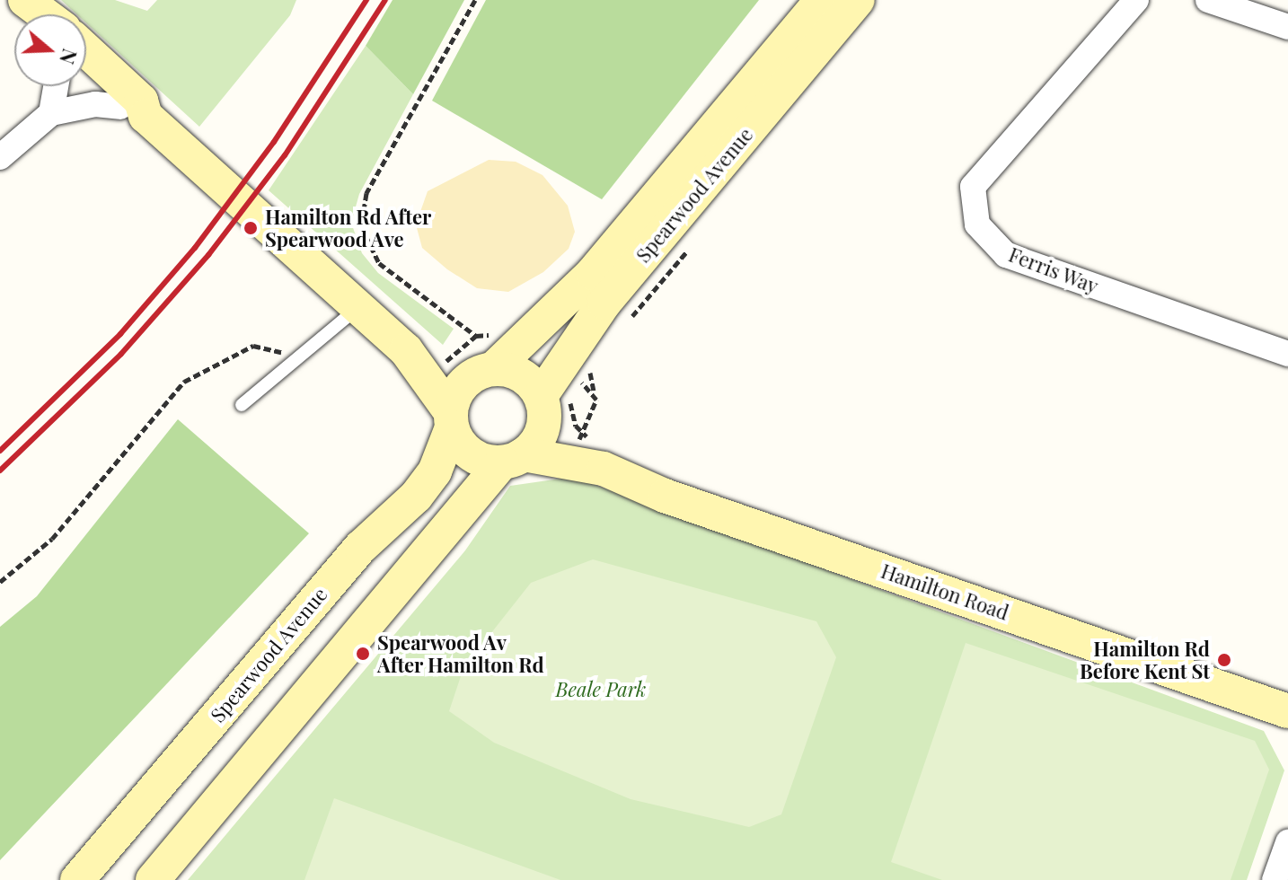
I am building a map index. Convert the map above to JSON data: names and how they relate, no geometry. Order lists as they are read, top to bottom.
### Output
{
  "streets": {
    "main road": ["Spearwood Avenue", "Hamilton Road"],
    "street": ["Ferris Way"]
  },
  "crossings": [
    ["Spearwood Avenue", "Hamilton Road"]
  ],
  "parks": ["Beale Park"],
  "places": ["Hamilton Rd After Spearwood Ave", "Spearwood Av After Hamilton Rd", "Hamilton Rd Before Kent St"],
  "north": "right"
}
